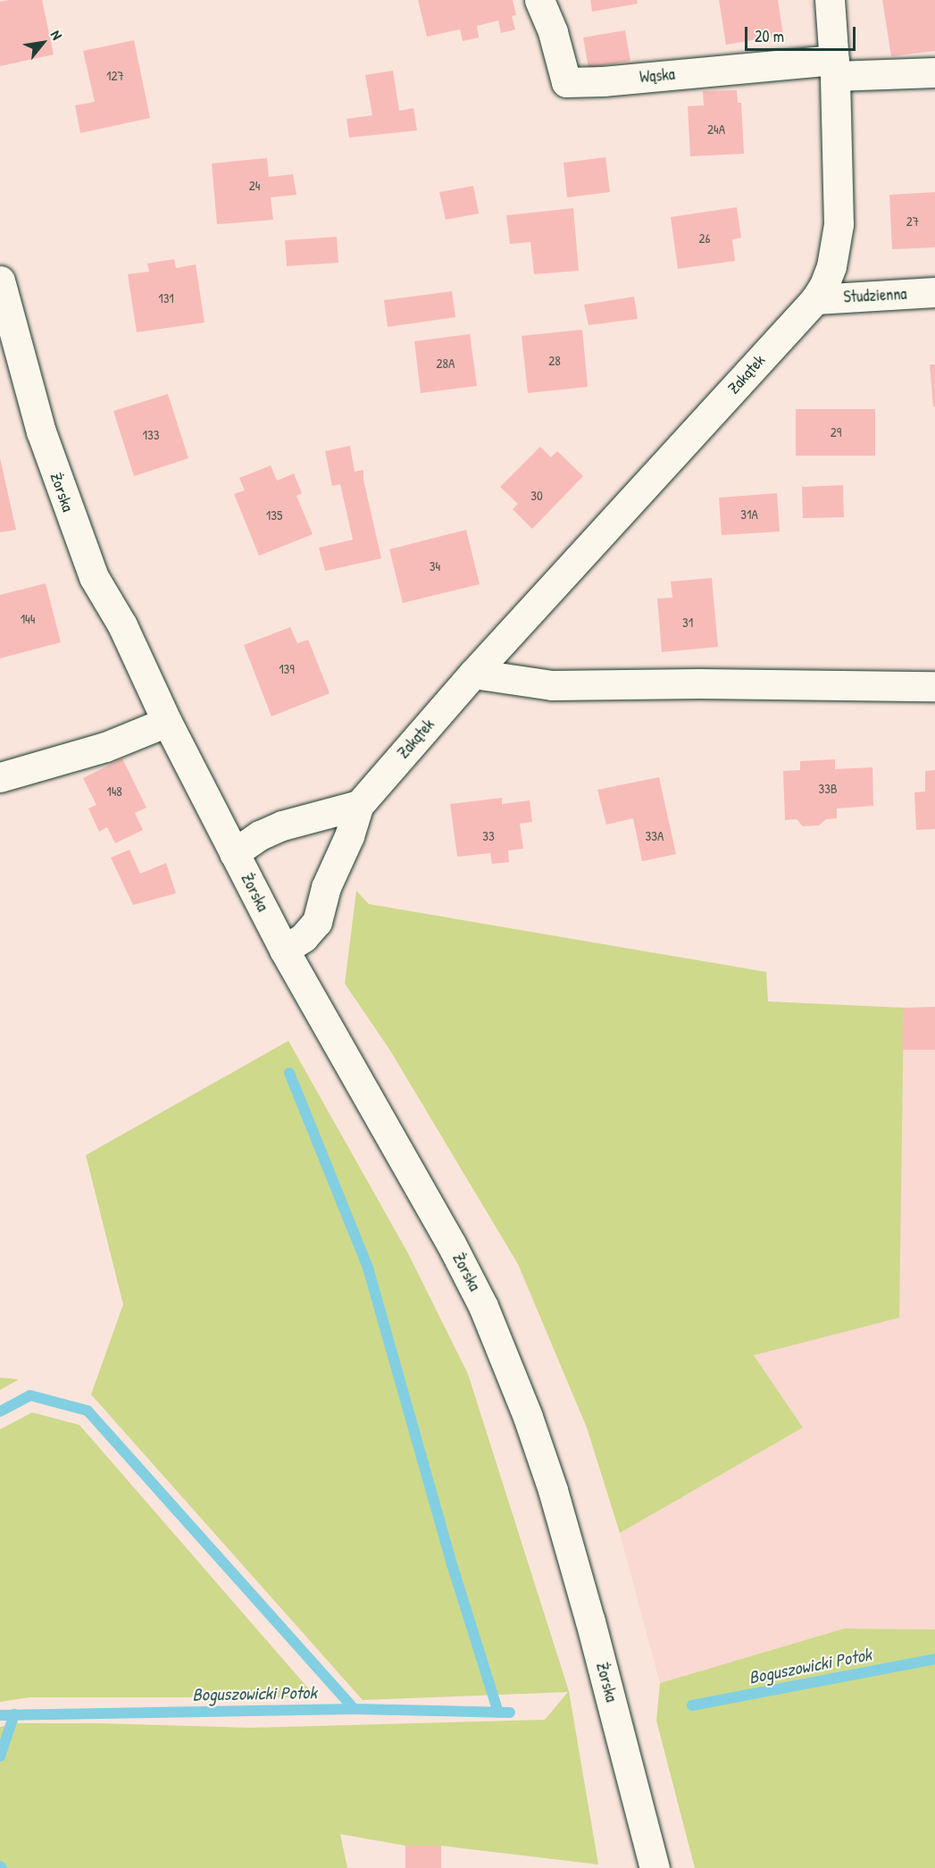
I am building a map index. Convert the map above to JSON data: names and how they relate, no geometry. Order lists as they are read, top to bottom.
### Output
{
  "streets": {
    "street": [
      "Wąska",
      "Studzienna",
      "Zakątek",
      "Żorska"
    ]
  },
  "crossings": [
    ["Wąska", "Zakątek"],
    ["Studzienna", "Zakątek"],
    ["Zakątek", "Żorska"]
  ],
  "water": ["Boguszowicki Potok"],
  "house_numbers": [
    "127",
    "24A",
    "24",
    "27",
    "26",
    "131",
    "28",
    "28A",
    "29",
    "133",
    "30",
    "31A",
    "135",
    "34",
    "144",
    "31",
    "139",
    "33B",
    "148",
    "33",
    "33A"
  ],
  "scale_bar": "20 m",
  "north": "top right"
}
